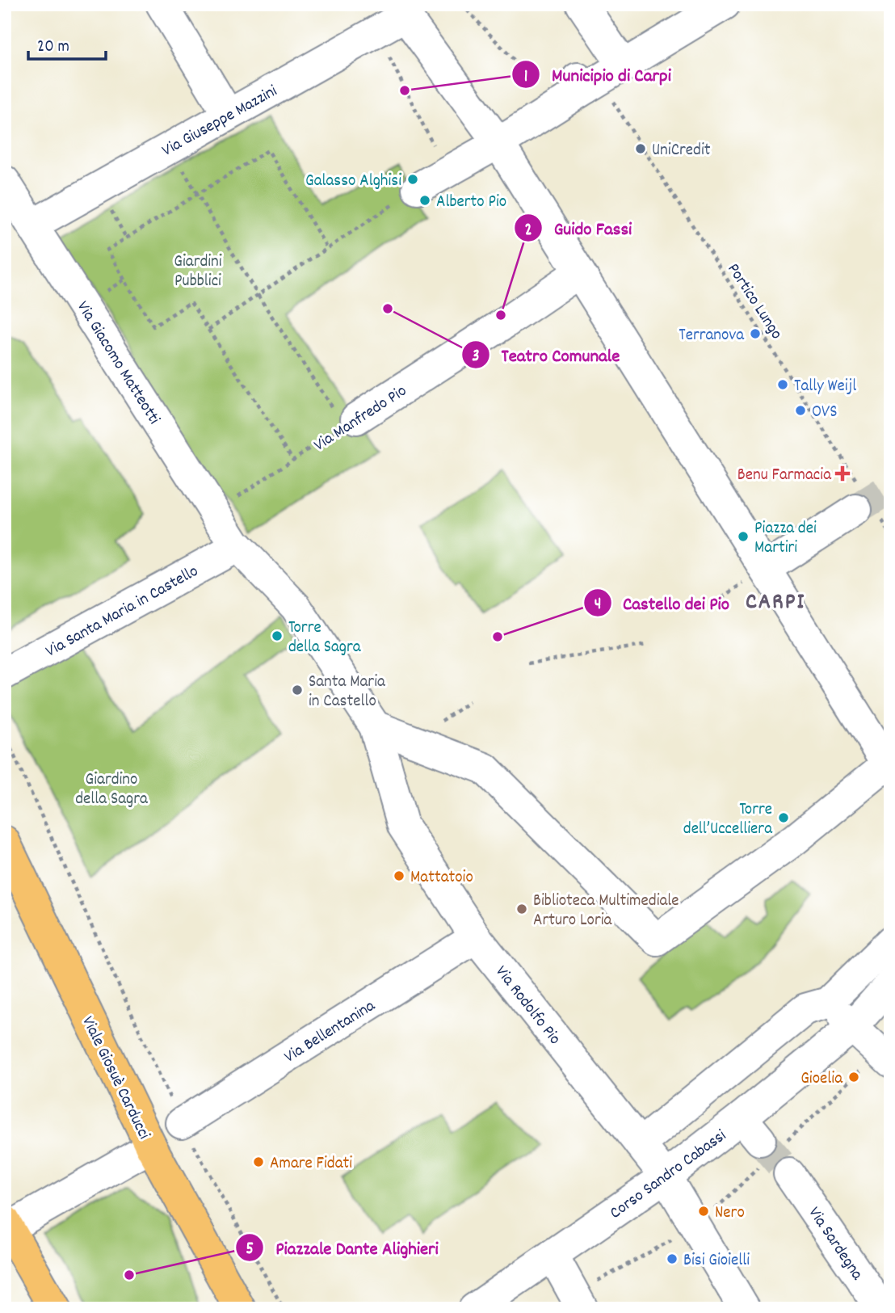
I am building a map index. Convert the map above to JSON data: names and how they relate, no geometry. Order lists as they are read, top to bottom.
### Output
{
  "streets": {
    "main road": ["Viale Giosuè Carducci"],
    "street": [
      "Via Giuseppe Mazzini",
      "Via Giacomo Matteotti",
      "Via Manfredo Pio",
      "Via Santa Maria in Castello",
      "Via Rodolfo Pio",
      "Via Bellentanina",
      "Corso Sandro Cabassi",
      "Via Sardegna"
    ],
    "path": ["Portico Lungo"]
  },
  "crossings": [
    ["Via Giuseppe Mazzini", "Via Giacomo Matteotti"],
    ["Via Giacomo Matteotti", "Via Manfredo Pio"],
    ["Via Giacomo Matteotti", "Via Santa Maria in Castello"],
    ["Via Giacomo Matteotti", "Via Rodolfo Pio"],
    ["Via Rodolfo Pio", "Via Bellentanina"],
    ["Via Rodolfo Pio", "Corso Sandro Cabassi"]
  ],
  "districts": ["CARPI"],
  "parks": ["Giardini Pubblici", "Giardino della Sagra"],
  "places": {
    "other": [
      "Municipio di Carpi",
      "UniCredit",
      "Galasso Alghisi",
      "Alberto Pio",
      "Teatro Comunale",
      "Guido Fassi",
      "Terranova",
      "Tally Weijl",
      "OVS",
      "Piazza dei Martiri",
      "Torre della Sagra",
      "Castello dei Pio",
      "Santa Maria in Castello",
      "Torre dell’Uccelliera",
      "Mattatoio",
      "Biblioteca Multimediale Arturo Loria",
      "Gioelia",
      "Amare Fidati",
      "Nero",
      "Bisi Gioielli",
      "Piazzale Dante Alighieri"
    ],
    "health": ["Benu Farmacia"]
  },
  "scale_bar": "20 m"
}
